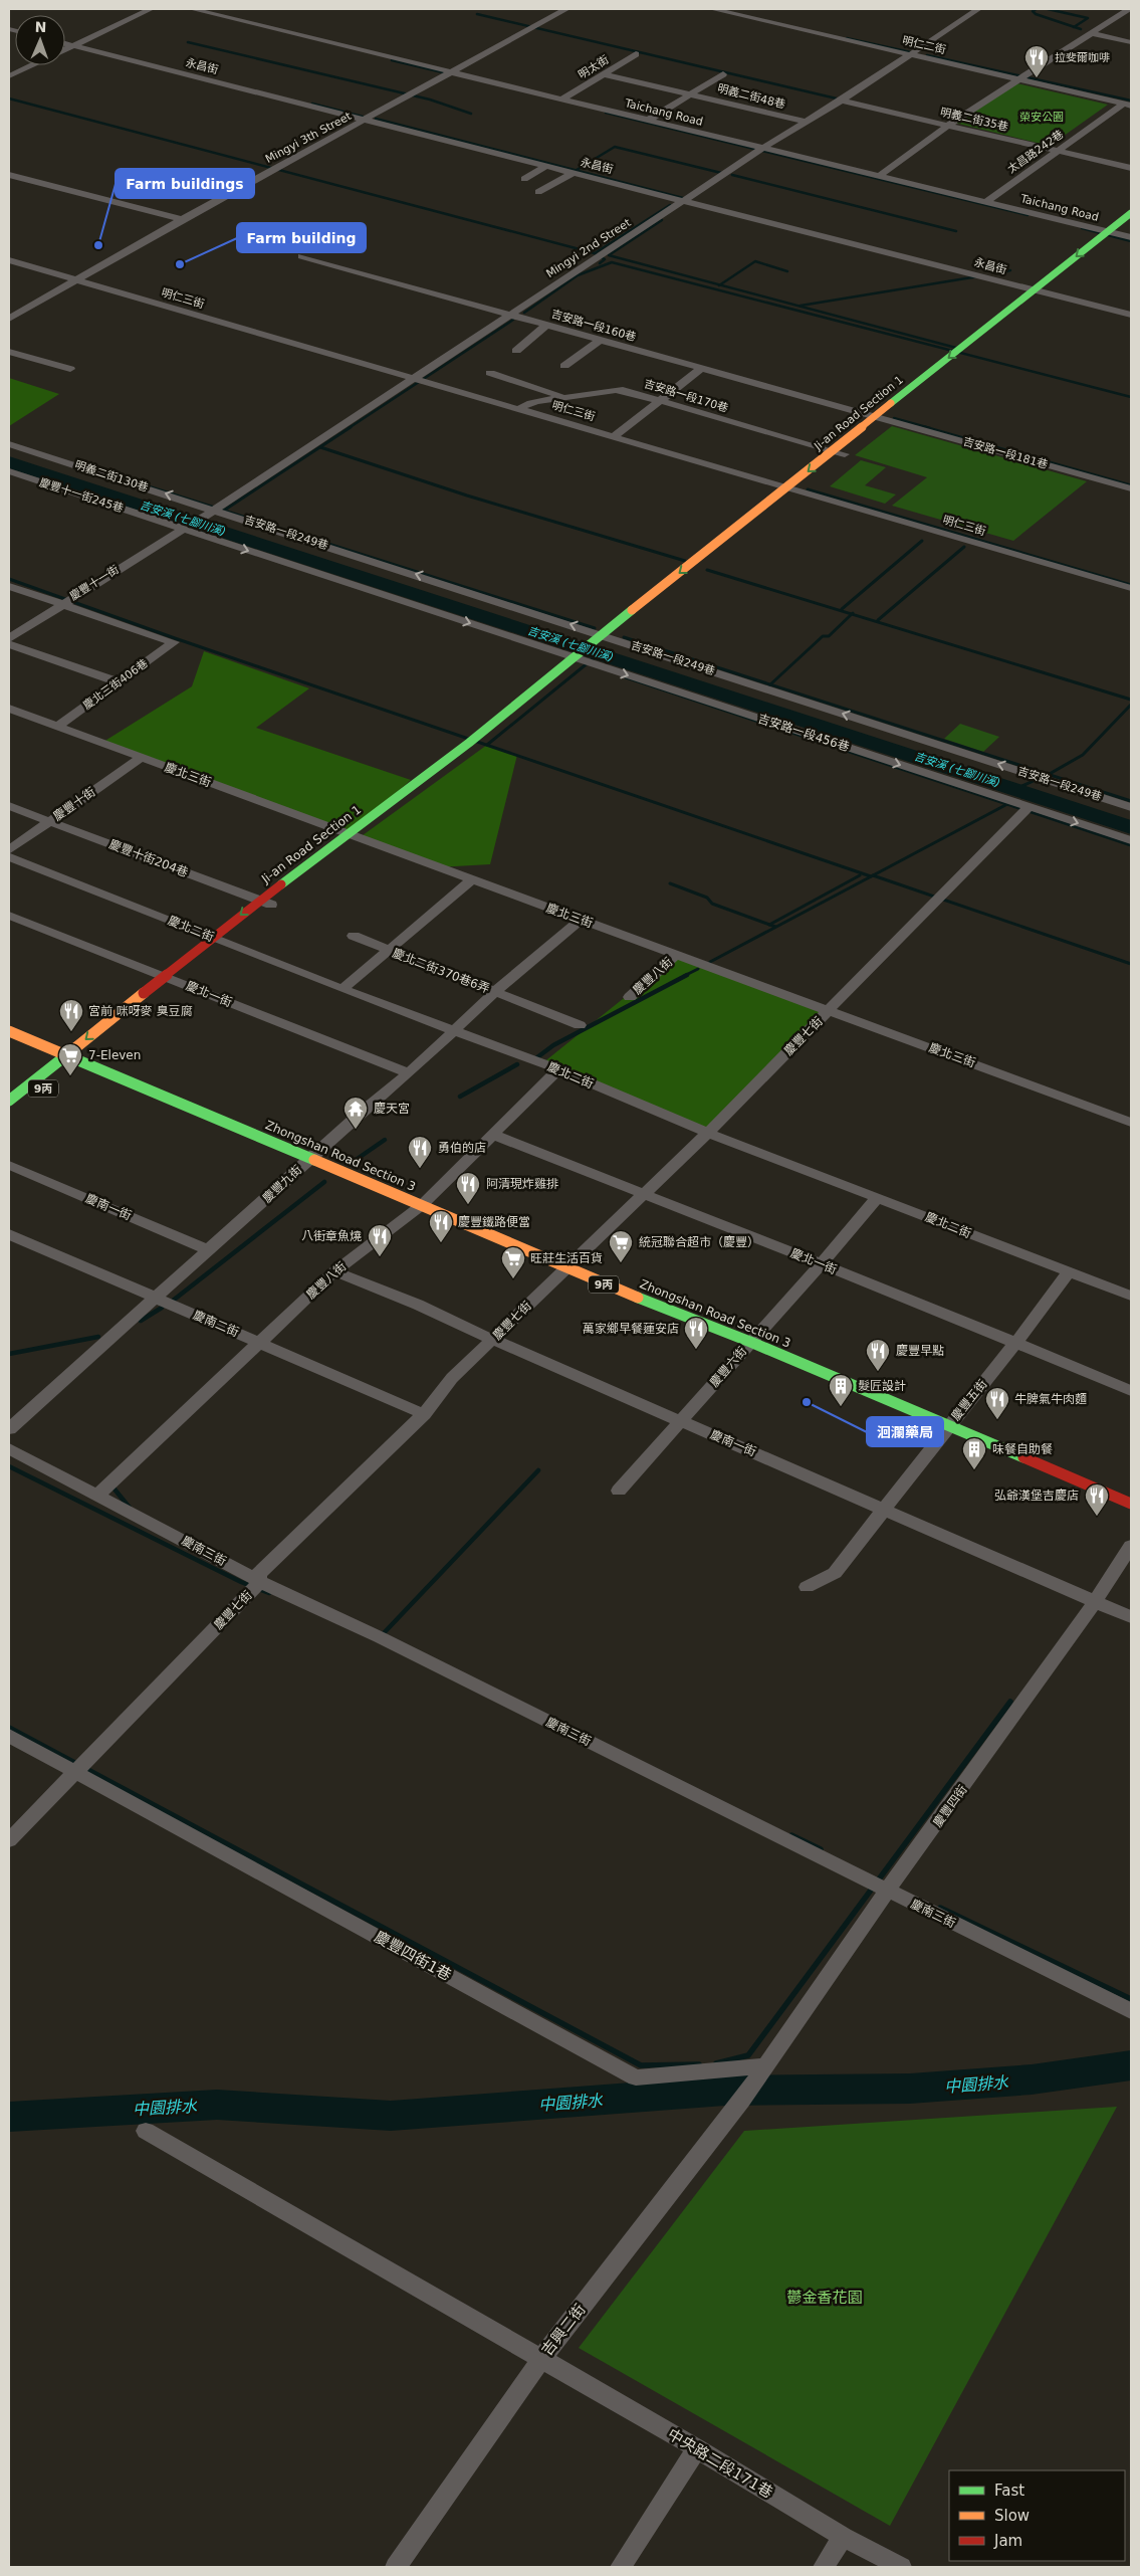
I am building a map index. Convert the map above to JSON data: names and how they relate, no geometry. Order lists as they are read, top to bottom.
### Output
{
  "streets": {
    "street": [
      "明仁二街",
      "永昌街",
      "明太街",
      "明義二街48巷",
      "Taichang Road",
      "明義二街35巷",
      "Mingyi 3th Street",
      "太昌路242巷",
      "Mingyi 2nd Street",
      "明仁三街",
      "吉安路一段160巷",
      "吉安路一段170巷",
      "Ji-an Road Section 1",
      "吉安路一段181巷",
      "明義二街130巷",
      "慶豐十一街245巷",
      "吉安路一段249巷",
      "慶豐十一街",
      "慶北三街406巷",
      "吉安路一段456巷",
      "慶北三街",
      "慶豐十街",
      "慶豐十街204巷",
      "慶北二街",
      "慶北二街370巷6弄",
      "慶豐八街",
      "慶北一街",
      "慶豐七街",
      "9丙",
      "Zhongshan Road Section 3",
      "慶豐九街",
      "慶南一街",
      "慶南二街",
      "慶豐六街",
      "慶豐五街",
      "慶南三街",
      "慶豐四街",
      "慶豐四街1巷",
      "吉興二街",
      "中央路二段171巷"
    ]
  },
  "crossings": [
    ["明仁二街", "太昌路242巷"],
    ["明仁二街", "Mingyi 2nd Street"],
    ["永昌街", "Mingyi 3th Street"],
    ["永昌街", "Mingyi 2nd Street"],
    ["永昌街", "Ji-an Road Section 1"],
    ["明太街", "明義二街48巷"],
    ["明太街", "Taichang Road"],
    ["明義二街48巷", "Mingyi 2nd Street"],
    ["Taichang Road", "Mingyi 3th Street"],
    ["Taichang Road", "太昌路242巷"],
    ["Taichang Road", "Mingyi 2nd Street"],
    ["Taichang Road", "Ji-an Road Section 1"],
    ["明義二街35巷", "太昌路242巷"],
    ["明義二街35巷", "Mingyi 2nd Street"],
    ["Mingyi 3th Street", "明仁三街"],
    ["Mingyi 2nd Street", "明仁三街"],
    ["Mingyi 2nd Street", "吉安路一段160巷"],
    ["Mingyi 2nd Street", "明義二街130巷"],
    ["Mingyi 2nd Street", "吉安路一段249巷"],
    ["Mingyi 2nd Street", "慶豐十一街"],
    ["明仁三街", "吉安路一段170巷"],
    ["明仁三街", "Ji-an Road Section 1"],
    ["吉安路一段160巷", "Ji-an Road Section 1"],
    ["吉安路一段160巷", "吉安路一段181巷"],
    ["吉安路一段170巷", "Ji-an Road Section 1"],
    ["Ji-an Road Section 1", "吉安路一段181巷"],
    ["Ji-an Road Section 1", "慶豐十一街245巷"],
    ["Ji-an Road Section 1", "吉安路一段249巷"],
    ["Ji-an Road Section 1", "吉安路一段456巷"],
    ["Ji-an Road Section 1", "慶北三街"],
    ["Ji-an Road Section 1", "慶豐十街204巷"],
    ["Ji-an Road Section 1", "慶北二街"],
    ["Ji-an Road Section 1", "慶北一街"],
    ["Ji-an Road Section 1", "9丙"],
    ["Ji-an Road Section 1", "Zhongshan Road Section 3"],
    ["明義二街130巷", "吉安路一段249巷"],
    ["明義二街130巷", "慶豐十一街"],
    ["慶豐十一街245巷", "慶豐十一街"],
    ["慶豐十一街245巷", "吉安路一段456巷"],
    ["吉安路一段249巷", "慶豐十一街"],
    ["慶豐十一街", "慶北三街406巷"],
    ["慶北三街406巷", "慶北三街"],
    ["吉安路一段456巷", "慶豐七街"],
    ["慶北三街", "慶豐十街"],
    ["慶北三街", "慶豐八街"],
    ["慶北三街", "慶豐七街"],
    ["慶北三街", "慶豐九街"],
    ["慶豐十街", "慶豐十街204巷"],
    ["慶北二街", "慶豐八街"],
    ["慶北二街", "慶豐七街"],
    ["慶北二街", "慶豐九街"],
    ["慶北二街", "慶豐六街"],
    ["慶北二街", "慶豐五街"],
    ["慶北二街370巷6弄", "慶豐九街"],
    ["慶豐八街", "慶北一街"],
    ["慶豐八街", "Zhongshan Road Section 3"],
    ["慶豐八街", "慶南一街"],
    ["慶豐八街", "慶南二街"],
    ["慶豐八街", "慶南三街"],
    ["慶北一街", "慶豐七街"],
    ["慶北一街", "慶豐九街"],
    ["慶北一街", "慶豐六街"],
    ["慶北一街", "慶豐五街"],
    ["慶豐七街", "Zhongshan Road Section 3"],
    ["慶豐七街", "慶南一街"],
    ["慶豐七街", "慶南二街"],
    ["慶豐七街", "慶南三街"],
    ["慶豐七街", "慶豐四街1巷"],
    ["9丙", "Zhongshan Road Section 3"],
    ["Zhongshan Road Section 3", "慶豐九街"],
    ["Zhongshan Road Section 3", "慶豐六街"],
    ["Zhongshan Road Section 3", "慶豐五街"],
    ["慶豐九街", "慶南一街"],
    ["慶豐九街", "慶南二街"],
    ["慶南一街", "慶豐六街"],
    ["慶南一街", "慶豐五街"],
    ["慶南一街", "慶豐四街"],
    ["慶南三街", "慶豐四街"],
    ["慶豐四街", "慶豐四街1巷"],
    ["慶豐四街", "吉興二街"],
    ["慶豐四街1巷", "吉興二街"],
    ["吉興二街", "中央路二段171巷"]
  ],
  "one_way": [
    "明義二街130巷",
    "慶豐十一街245巷",
    "吉安路一段249巷",
    "吉安路一段456巷"
  ],
  "water": ["吉安溪 (七腳川溪)", "中園排水"],
  "parks": ["榮安公園", "鬱金香花園"],
  "places": {
    "restaurant": [
      "拉斐爾咖啡",
      "宮前 咪呀麥 臭豆腐",
      "勇伯的店",
      "阿清現炸雞排",
      "慶豐鐵路便當",
      "八街章魚燒",
      "萬家鄉早餐蓮安店",
      "慶豐早點",
      "牛脾氣牛肉麵",
      "弘爺漢堡吉慶店"
    ],
    "other": ["Farm buildings", "Farm building", "洄瀾藥局"],
    "supermarket": ["7-Eleven", "統冠聯合超市（慶豐）", "旺莊生活百貨"],
    "temple": ["慶天宮"],
    "building": ["髮匠設計", "味餐自助餐"]
  },
  "legend": ["Fast", "Slow", "Jam"],
  "north": "top"
}
